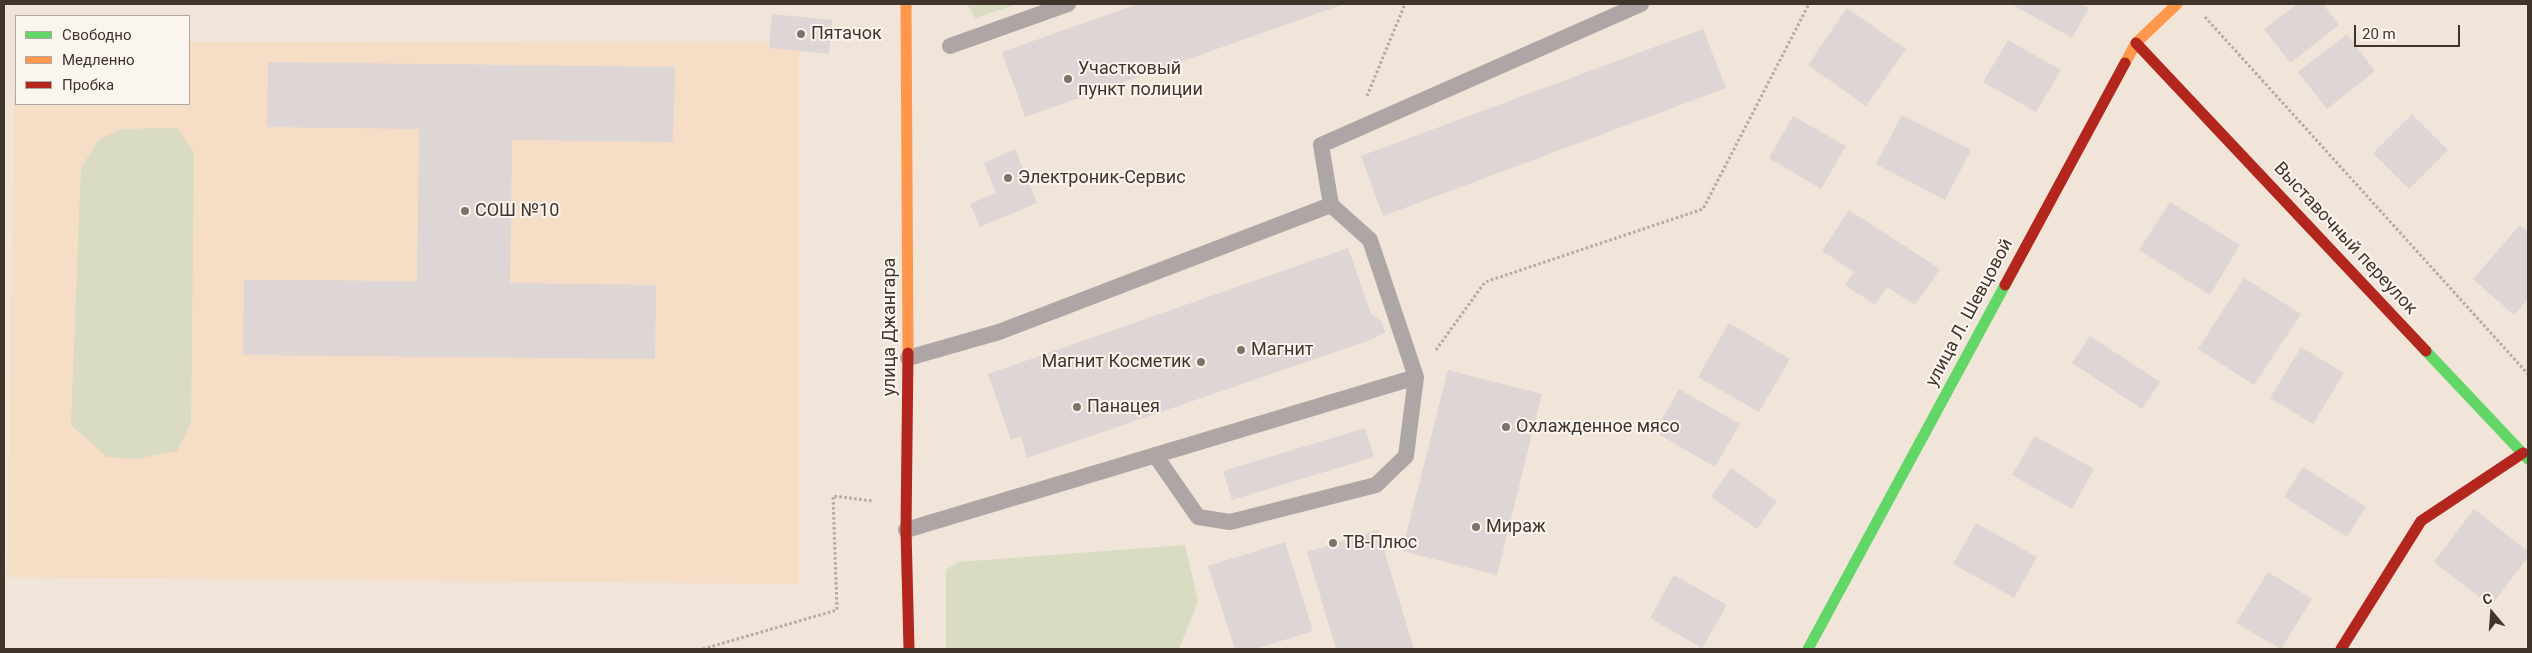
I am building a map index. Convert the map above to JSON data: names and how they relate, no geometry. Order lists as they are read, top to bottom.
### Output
{
  "streets": {
    "street": ["Выставочный переулок", "улица Л. Шевцовой", "улица Джангара"]
  },
  "crossings": [
    ["Выставочный переулок", "улица Л. Шевцовой"]
  ],
  "places": [
    "Пятачок",
    "Участковый пункт полиции",
    "Электроник-Сервис",
    "СОШ №10",
    "Магнит",
    "Магнит Косметик",
    "Панацея",
    "Охлажденное мясо",
    "Мираж",
    "ТВ-Плюс"
  ],
  "legend": ["Свободно", "Медленно", "Пробка"],
  "scale_bar": "20 m",
  "north": "top"
}
